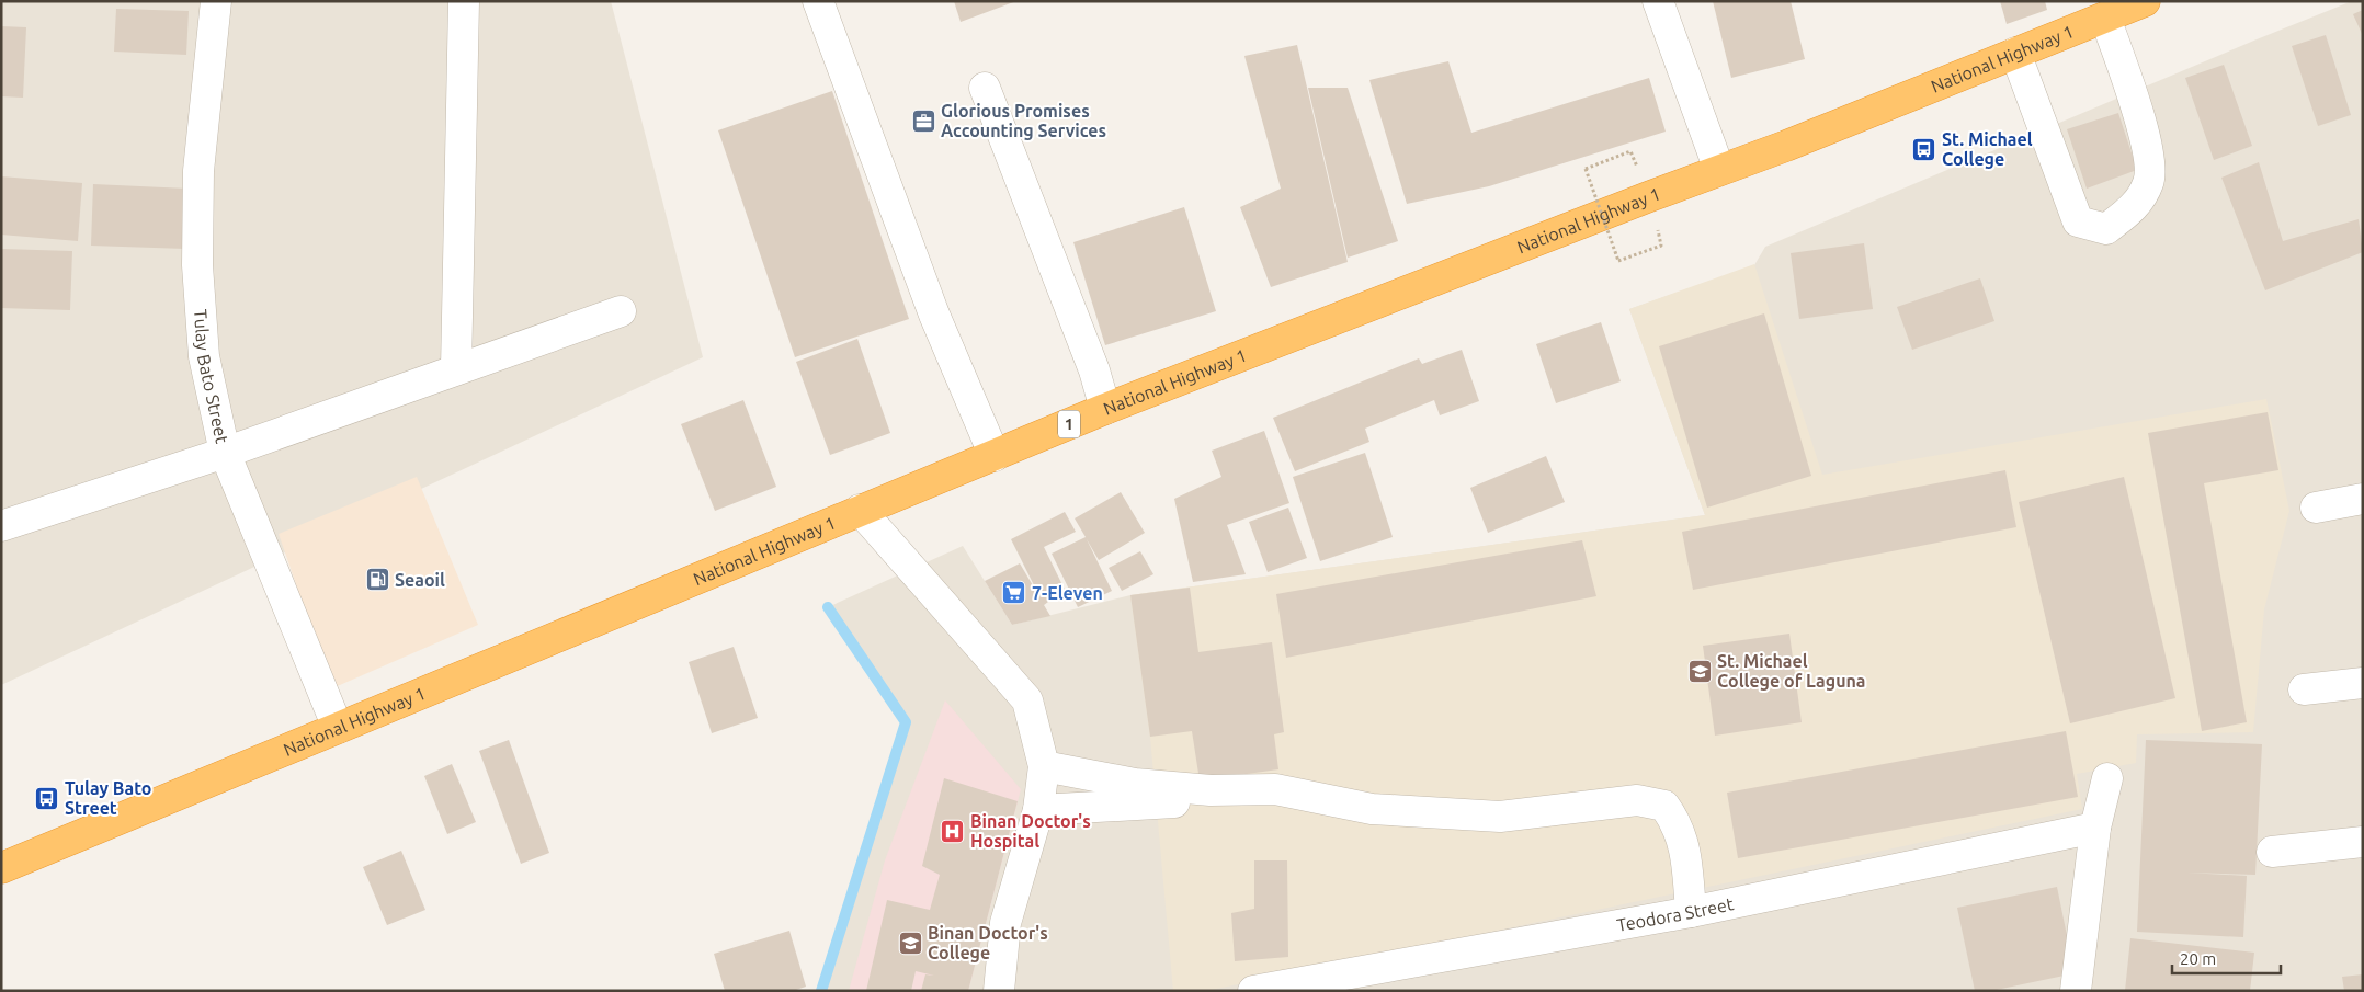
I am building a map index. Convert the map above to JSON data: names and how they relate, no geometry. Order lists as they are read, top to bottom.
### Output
{
  "streets": {
    "highway": ["National Highway 1", "1"],
    "street": ["Tulay Bato Street", "Teodora Street"]
  },
  "crossings": [
    ["National Highway 1", "Tulay Bato Street"]
  ],
  "places": {
    "office": ["Glorious Promises Accounting Services"],
    "bus stop": ["St. Michael College", "Tulay Bato Street"],
    "fuel station": ["Seaoil"],
    "supermarket": ["7-Eleven"],
    "school or university": ["St. Michael College of Laguna", "Binan Doctor's College"],
    "hospital": ["Binan Doctor's Hospital"]
  },
  "scale_bar": "20 m"
}
